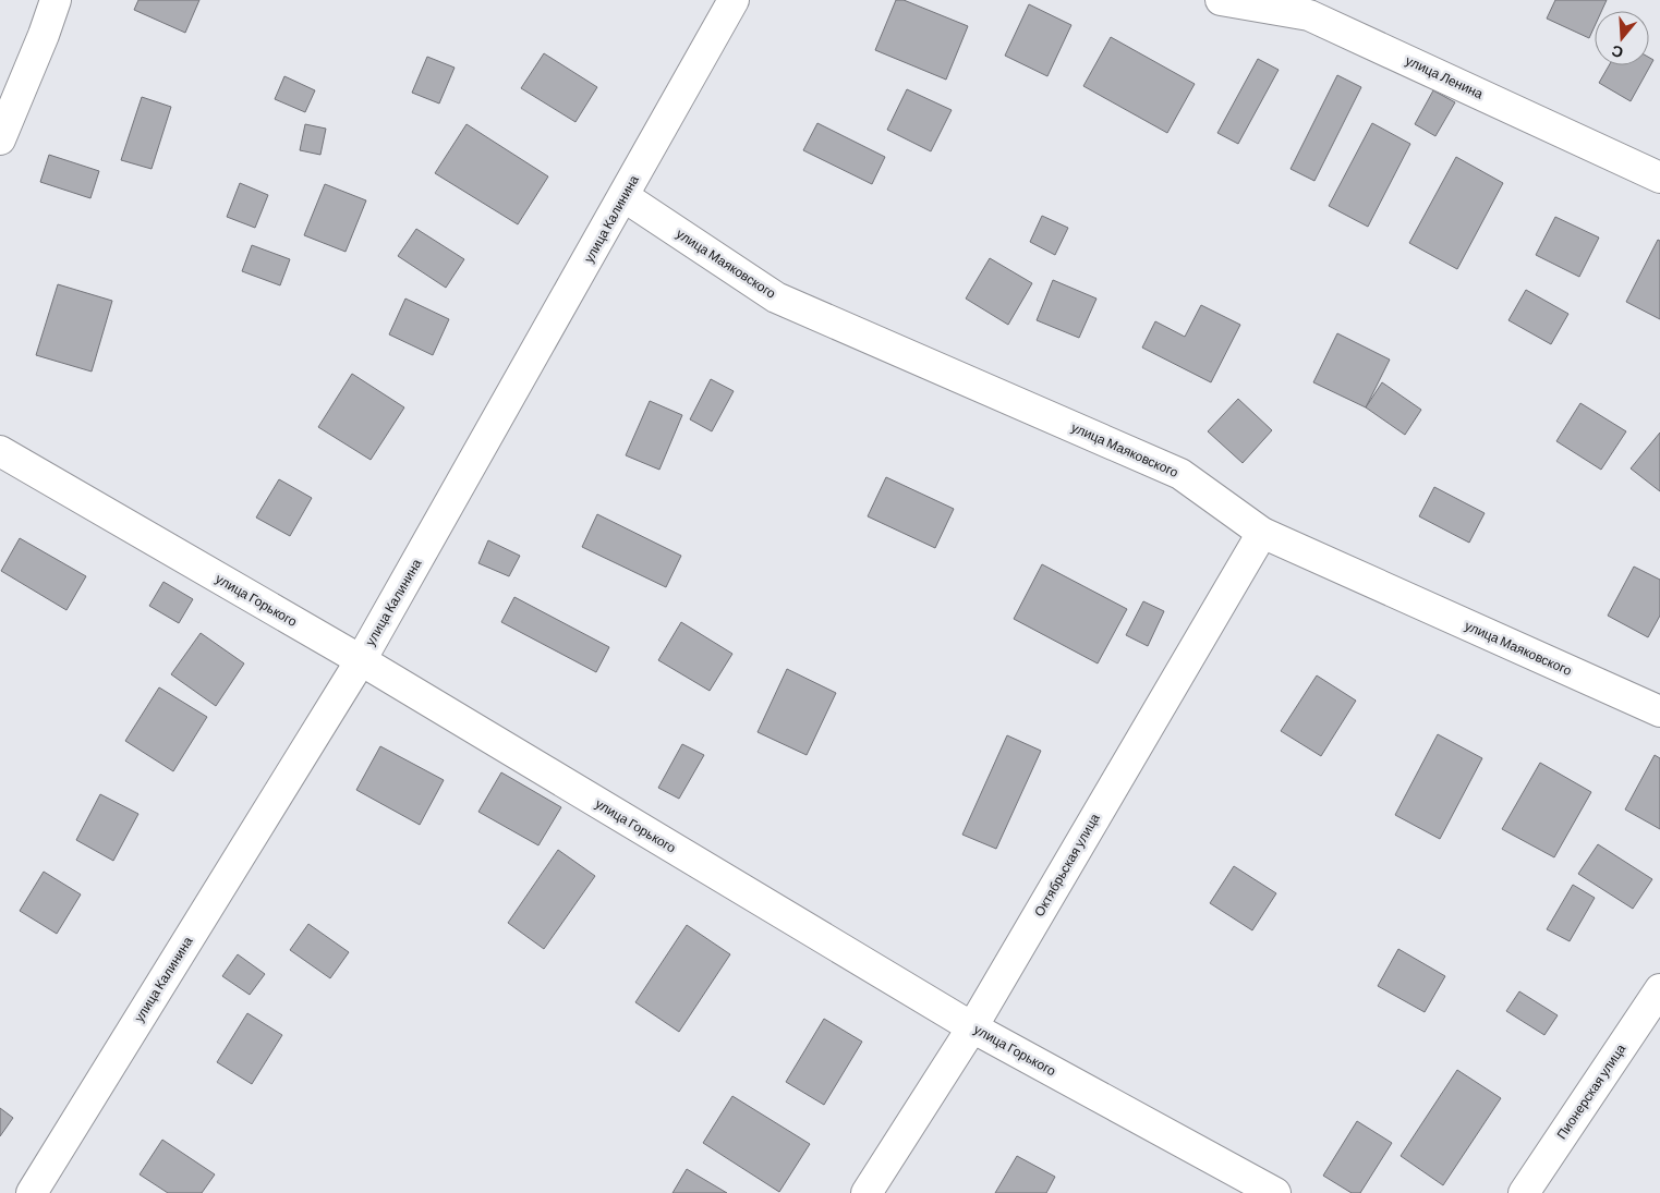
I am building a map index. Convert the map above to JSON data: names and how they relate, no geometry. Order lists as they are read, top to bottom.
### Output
{
  "streets": {
    "street": [
      "улица Ленина",
      "улица Калинина",
      "улица Маяковского",
      "улица Горького",
      "Октябрьская улица",
      "Пионерская улица"
    ]
  },
  "crossings": [
    ["улица Калинина", "улица Маяковского"],
    ["улица Калинина", "улица Горького"],
    ["улица Маяковского", "Октябрьская улица"],
    ["улица Горького", "Октябрьская улица"]
  ],
  "north": "bottom"
}
